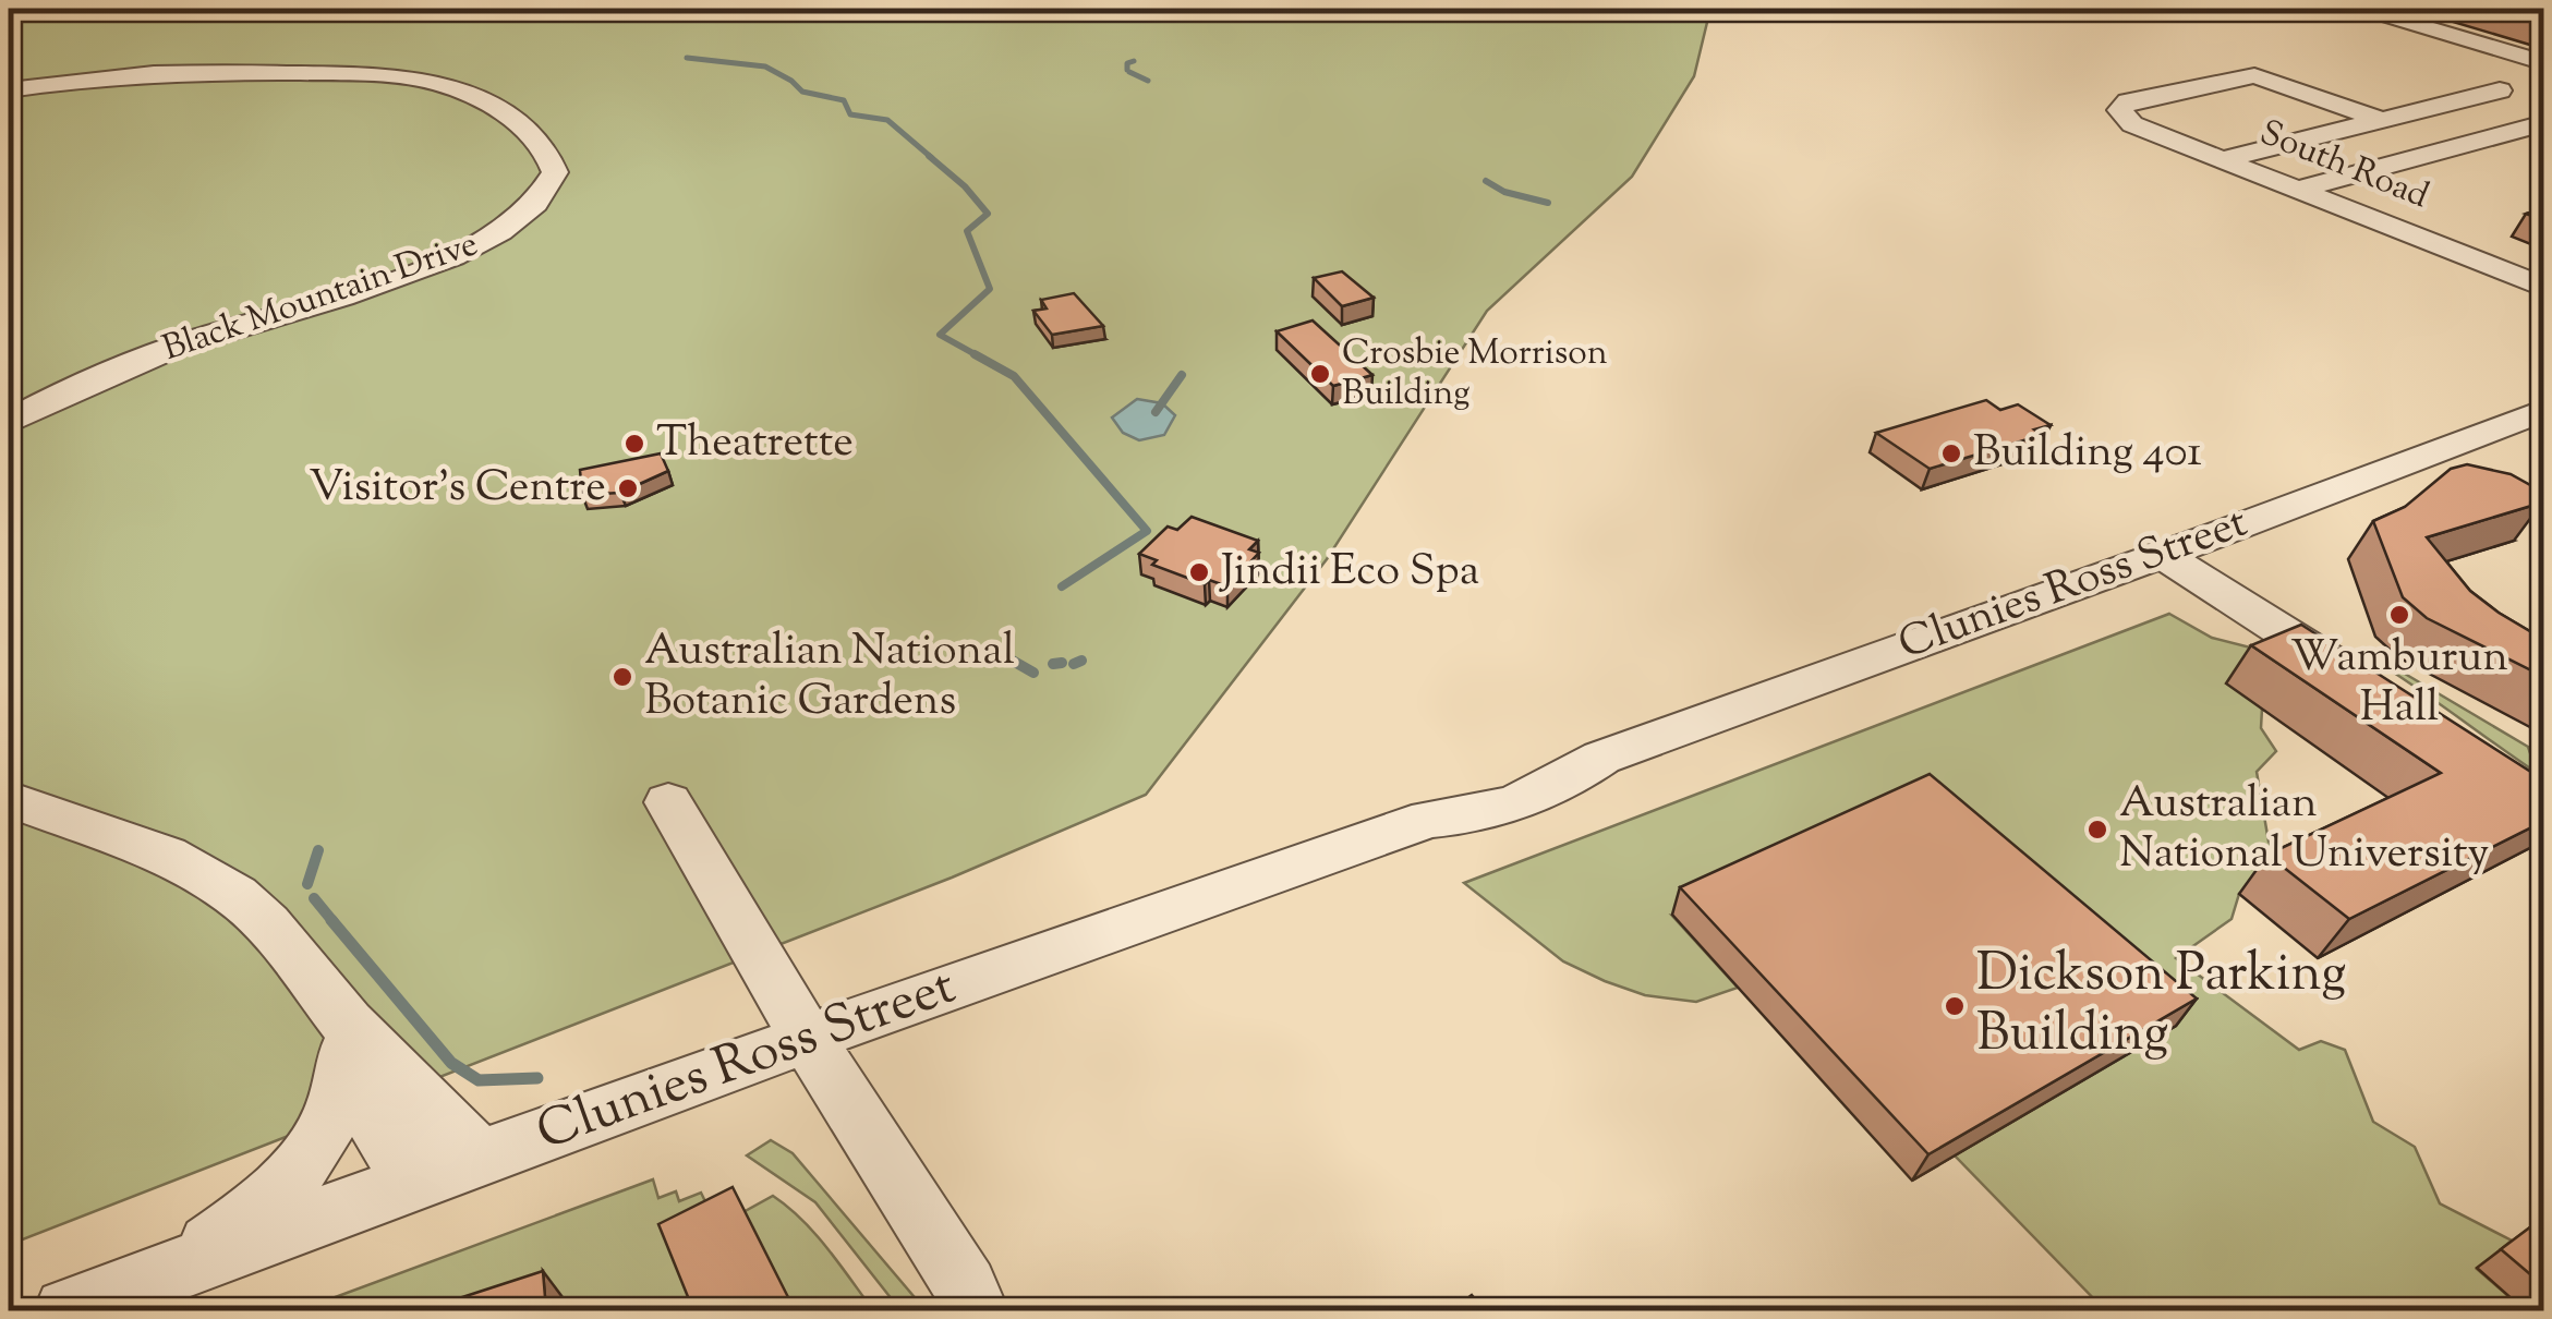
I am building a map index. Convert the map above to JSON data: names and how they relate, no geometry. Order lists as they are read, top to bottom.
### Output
{
  "streets": {
    "street": ["South Road", "Black Mountain Drive", "Clunies Ross Street"]
  },
  "places": [
    "Crosbie Morrison Building",
    "Theatrette",
    "Building 401",
    "Visitor's Centre",
    "Jindii Eco Spa",
    "Wamburun Hall",
    "Australian National Botanic Gardens",
    "Australian National University",
    "Dickson Parking Building"
  ]
}
